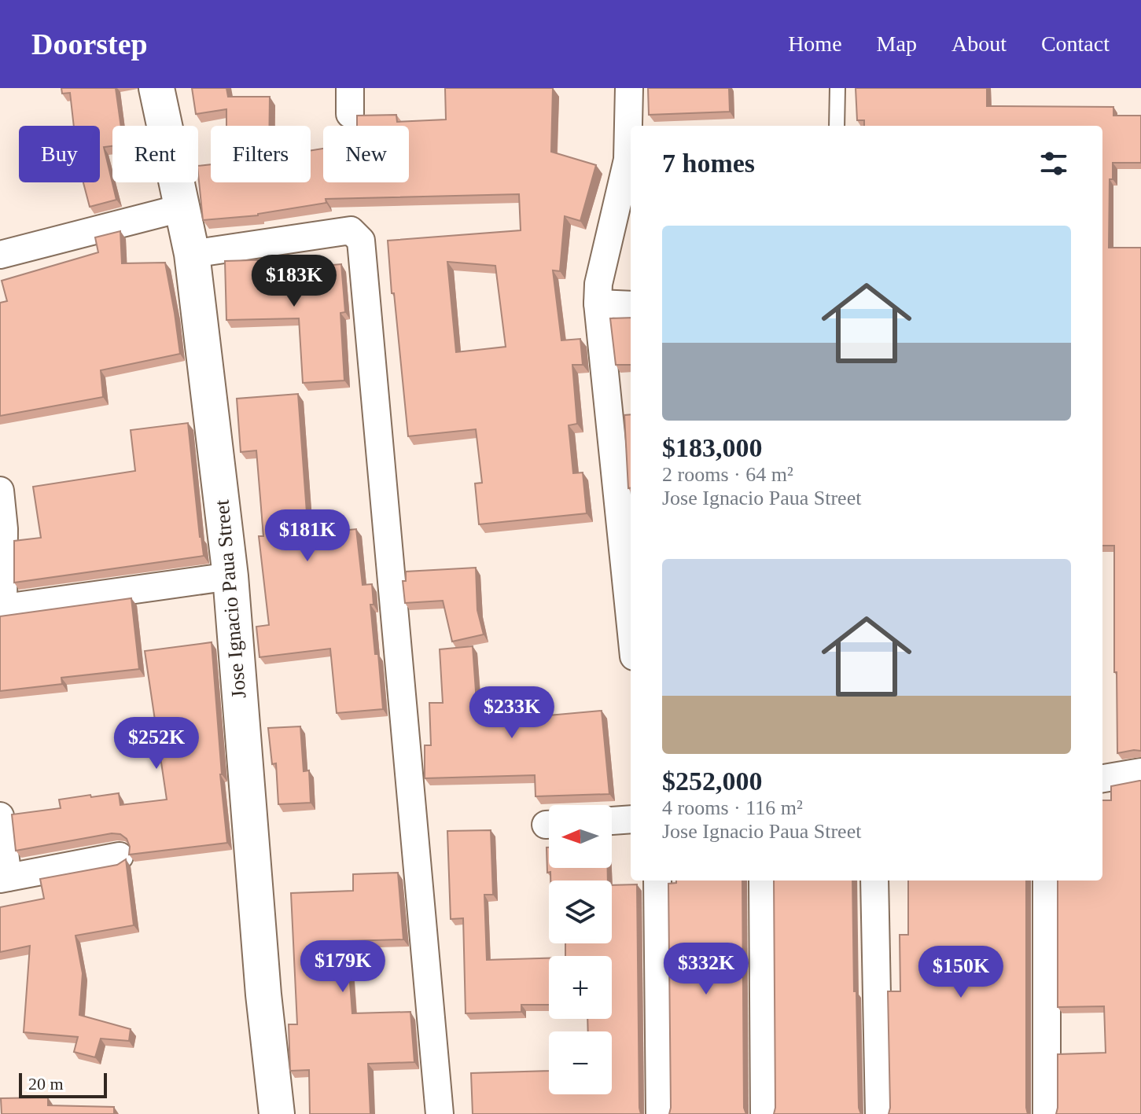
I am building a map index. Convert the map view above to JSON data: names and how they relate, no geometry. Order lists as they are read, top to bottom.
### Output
{
  "streets": {
    "street": ["Jose Ignacio Paua Street"]
  },
  "scale_bar": "20 m",
  "north": "left",
  "page": {
    "header": "Doorstep",
    "nav": [
      "Home",
      "Map",
      "About",
      "Contact"
    ],
    "chip": [
      "Buy",
      "Rent",
      "Filters",
      "New"
    ],
    "heading": "7 homes",
    "list": [
      {
        "name": "$183,000",
        "note": "2 rooms · 64 m² · Jose Ignacio Paua Street"
      },
      {
        "name": "$252,000",
        "note": "4 rooms · 116 m² · Jose Ignacio Paua Street"
      }
    ],
    "price": [
      "$183K",
      "$181K",
      "$233K",
      "$252K",
      "$179K",
      "$332K",
      "$150K"
    ],
    "map_buttons": ["+", "−"],
    "scale": "20 m"
  }
}
